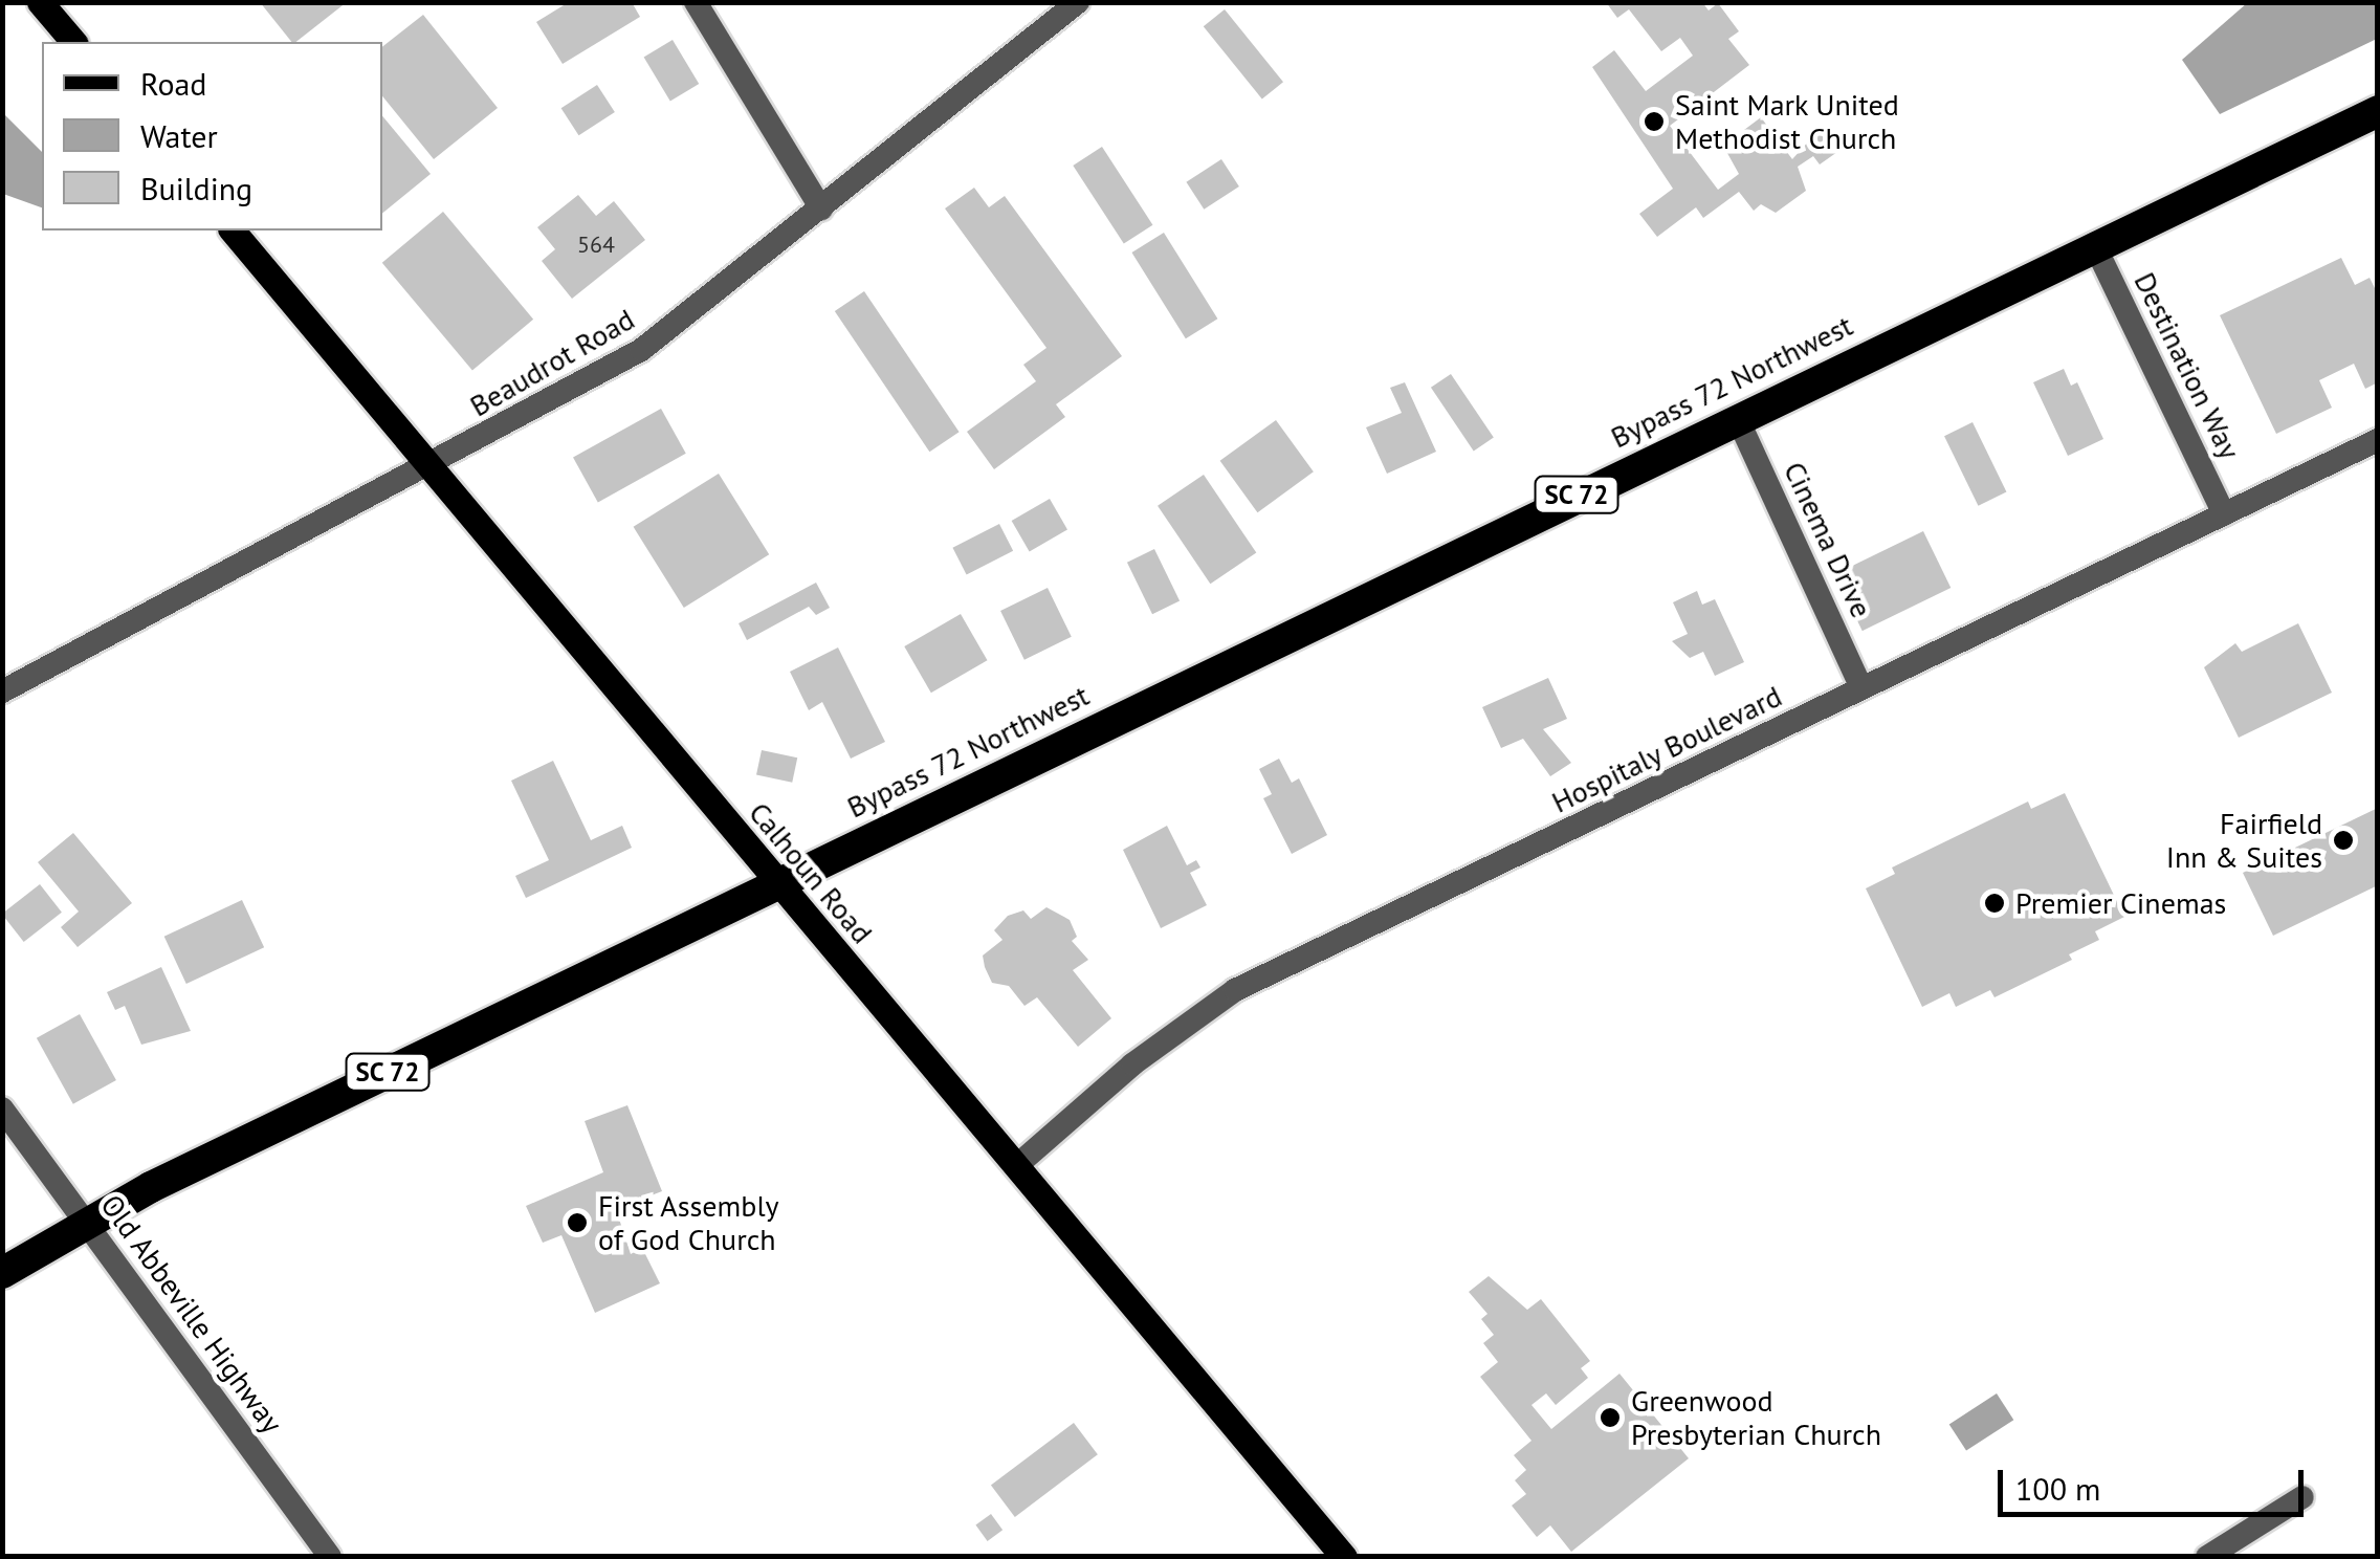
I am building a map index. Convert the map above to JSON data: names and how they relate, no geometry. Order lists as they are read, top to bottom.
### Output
{
  "streets": {
    "highway": ["Bypass 72 Northwest", "SC 72"],
    "main road": ["Calhoun Road"],
    "street": [
      "Beaudrot Road",
      "Destination Way",
      "Cinema Drive",
      "Hospitaly Boulevard",
      "Old Abbeville Highway"
    ]
  },
  "crossings": [
    ["Beaudrot Road", "Calhoun Road"],
    ["Destination Way", "Bypass 72 Northwest"],
    ["Destination Way", "Hospitaly Boulevard"],
    ["Bypass 72 Northwest", "SC 72"],
    ["Bypass 72 Northwest", "Cinema Drive"],
    ["Bypass 72 Northwest", "Calhoun Road"],
    ["SC 72", "Calhoun Road"],
    ["SC 72", "Old Abbeville Highway"],
    ["Cinema Drive", "Hospitaly Boulevard"],
    ["Hospitaly Boulevard", "Calhoun Road"]
  ],
  "places": [
    "Saint Mark United Methodist Church",
    "Fairfield Inn & Suites",
    "Premier Cinemas",
    "First Assembly of God Church",
    "Greenwood Presbyterian Church"
  ],
  "house_numbers": ["564"],
  "legend": ["Road", "Water", "Building"],
  "scale_bar": "100 m"
}
